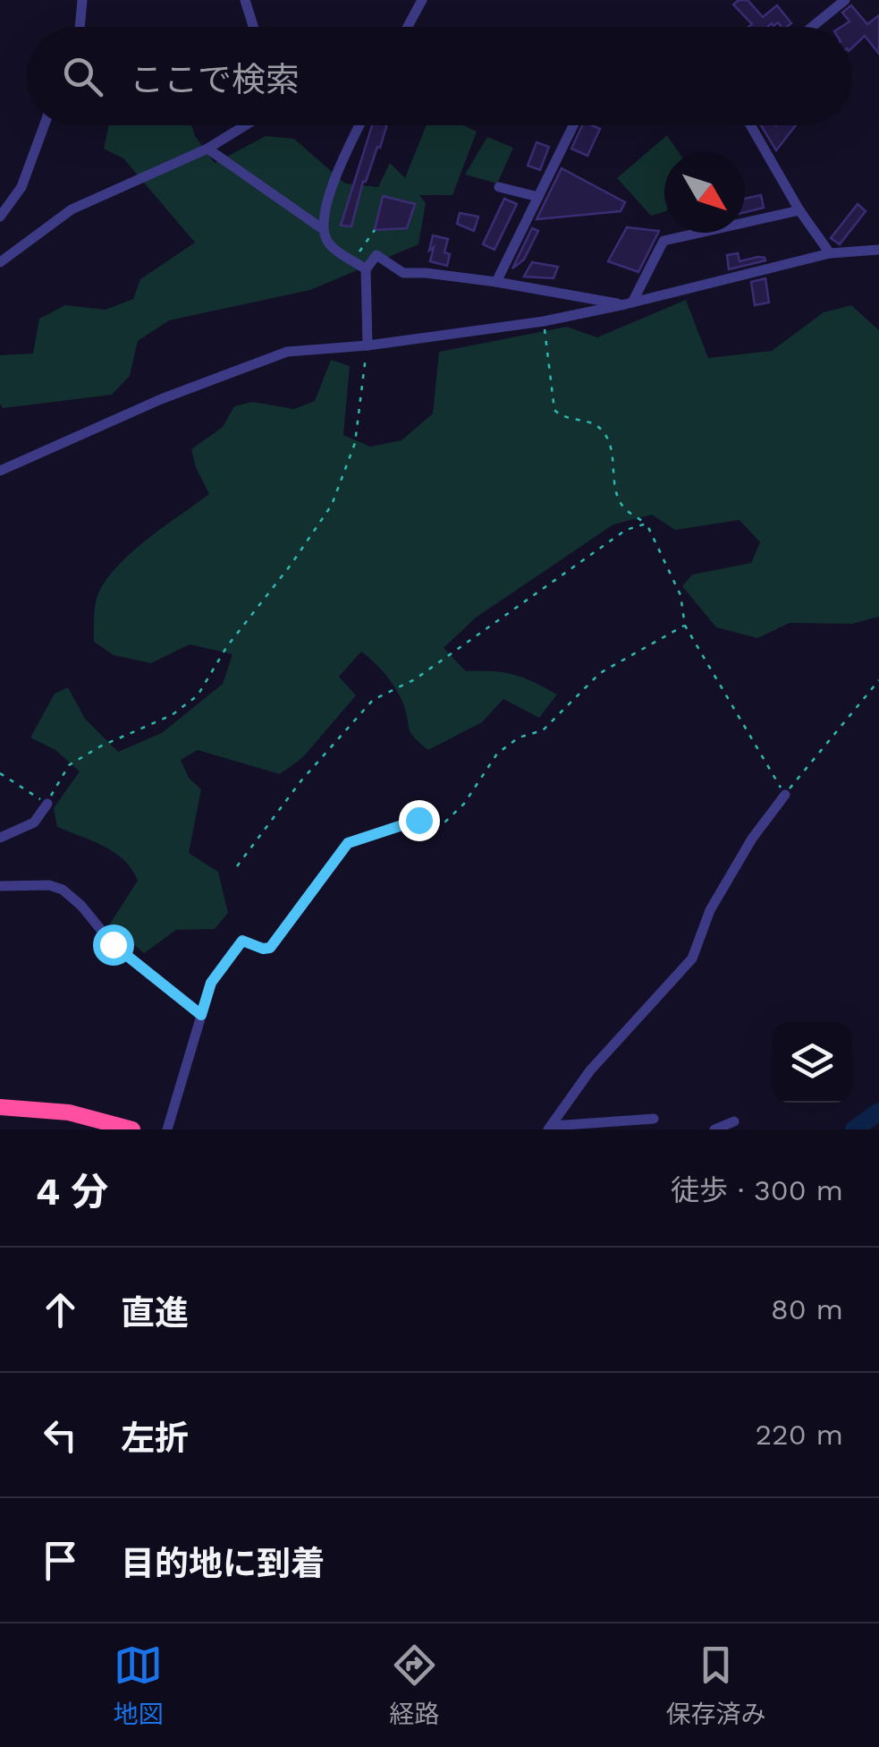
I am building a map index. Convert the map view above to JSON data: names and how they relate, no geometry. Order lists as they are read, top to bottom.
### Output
{
  "north": "bottom right",
  "page": {
    "search": "ここで検索",
    "heading": ["4 分", "徒歩 · 300 m"],
    "list": [
      ["直進", "80 m"],
      ["左折", "220 m"],
      "目的地に到着"
    ],
    "nav": ["地図", "経路", "保存済み"]
  }
}
